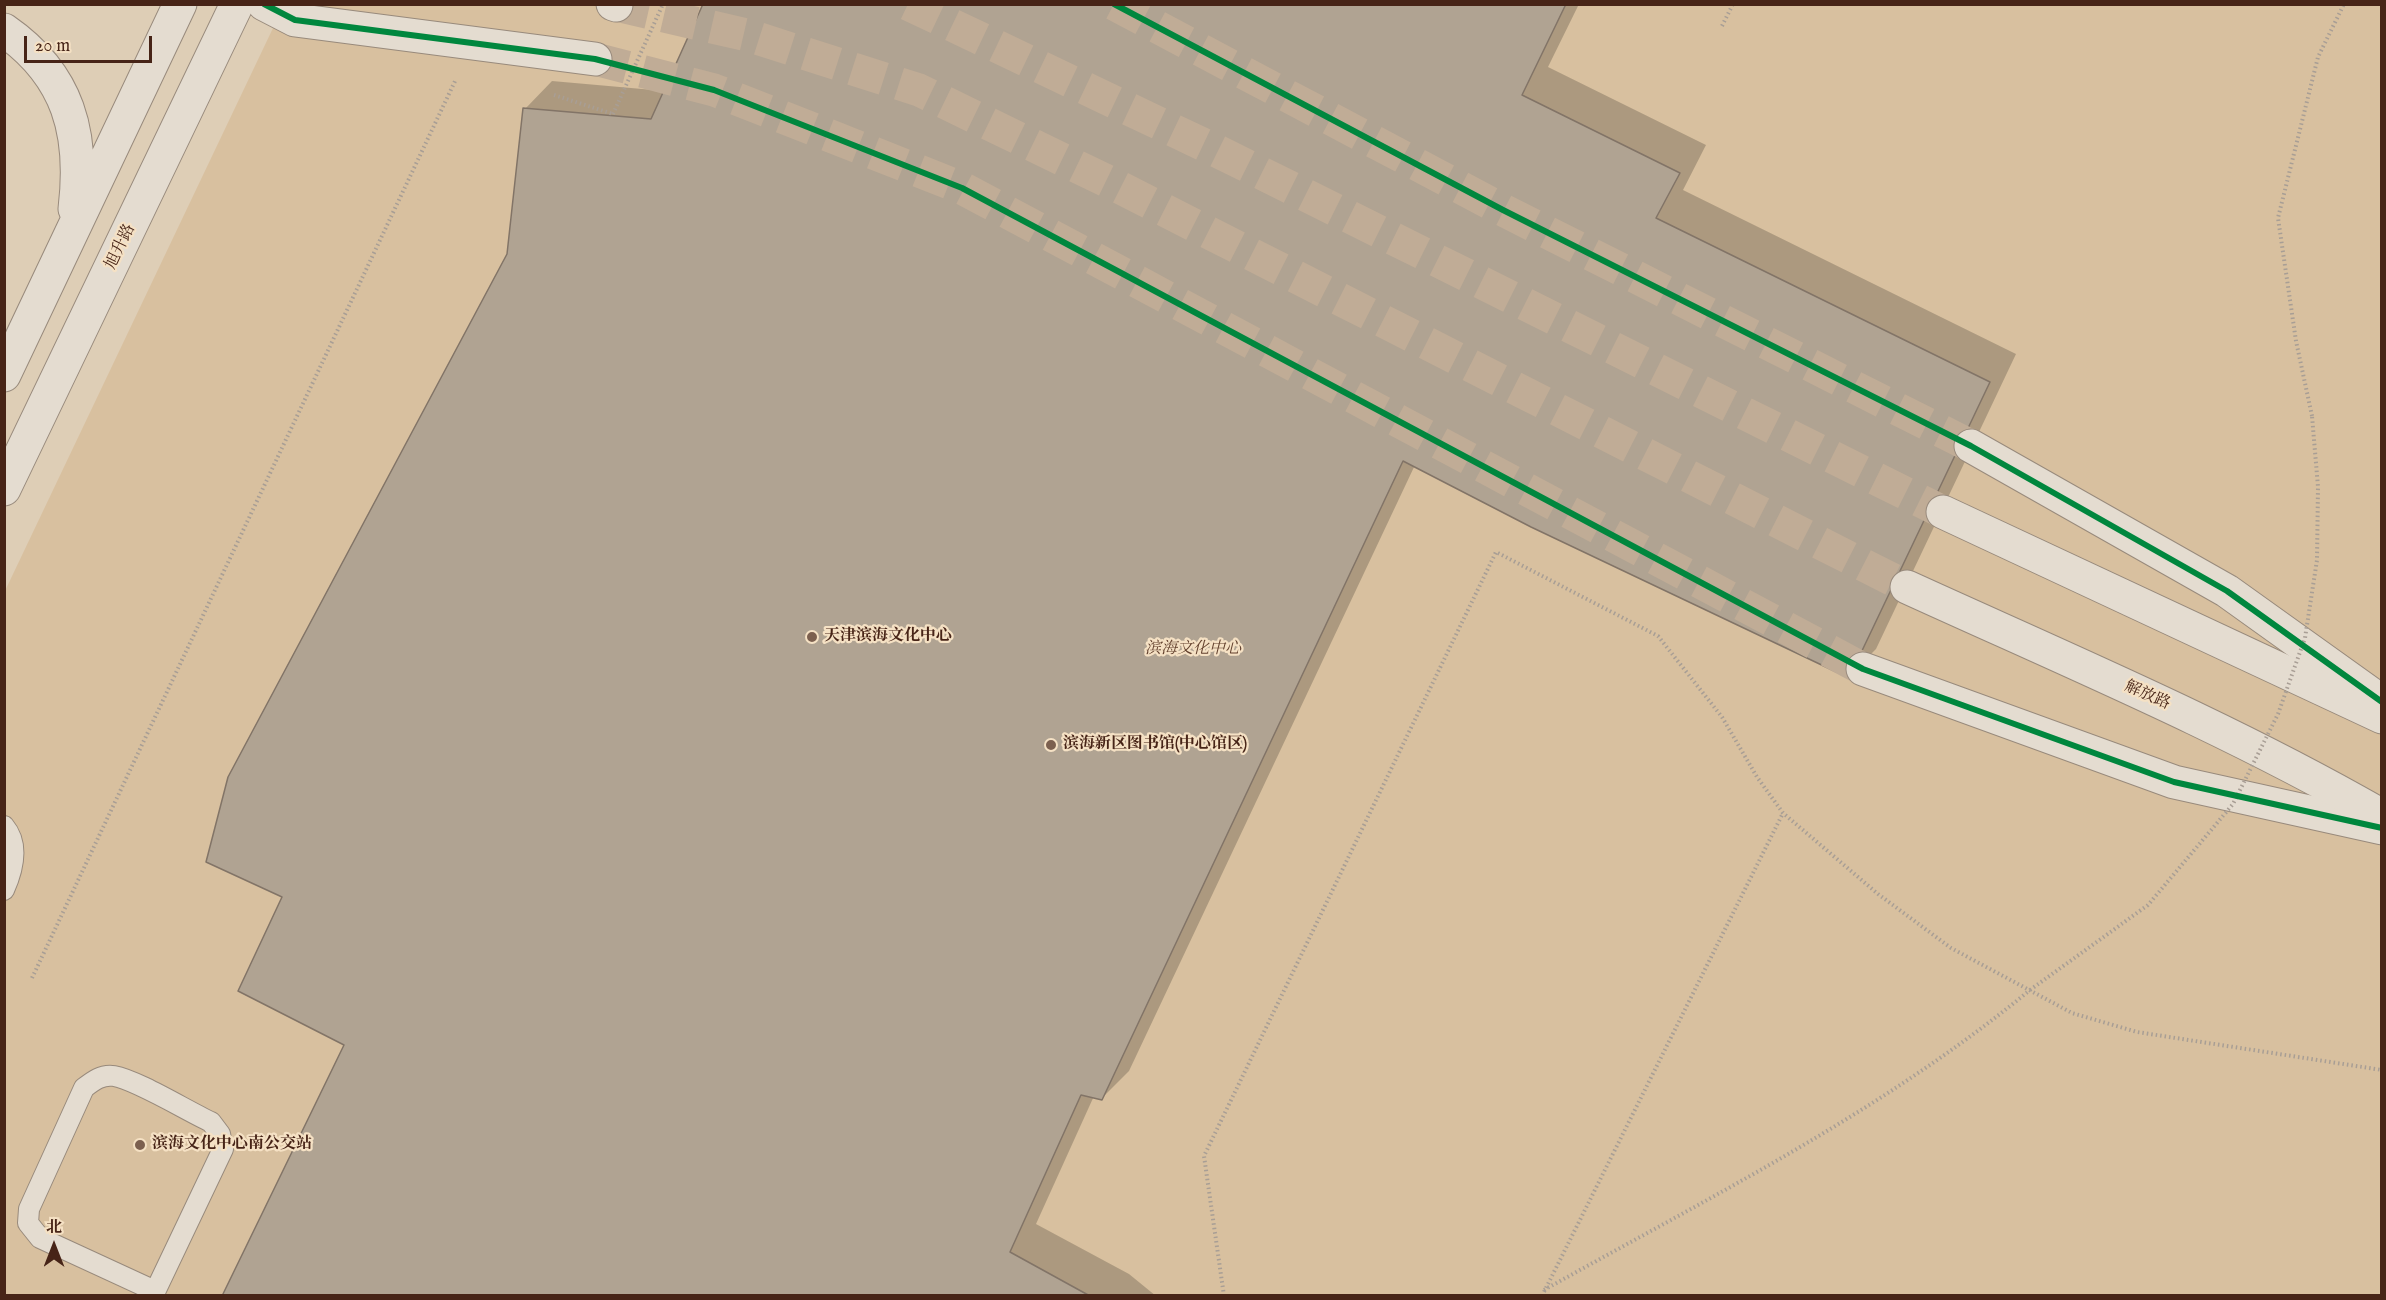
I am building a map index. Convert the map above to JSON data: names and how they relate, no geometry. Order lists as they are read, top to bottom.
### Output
{
  "streets": {
    "street": ["旭升路", "解放路"]
  },
  "parks": ["滨海文化中心"],
  "places": ["天津滨海文化中心", "滨海新区图书馆(中心馆区)", "滨海文化中心南公交站"],
  "scale_bar": "20 m",
  "north": "top"
}
